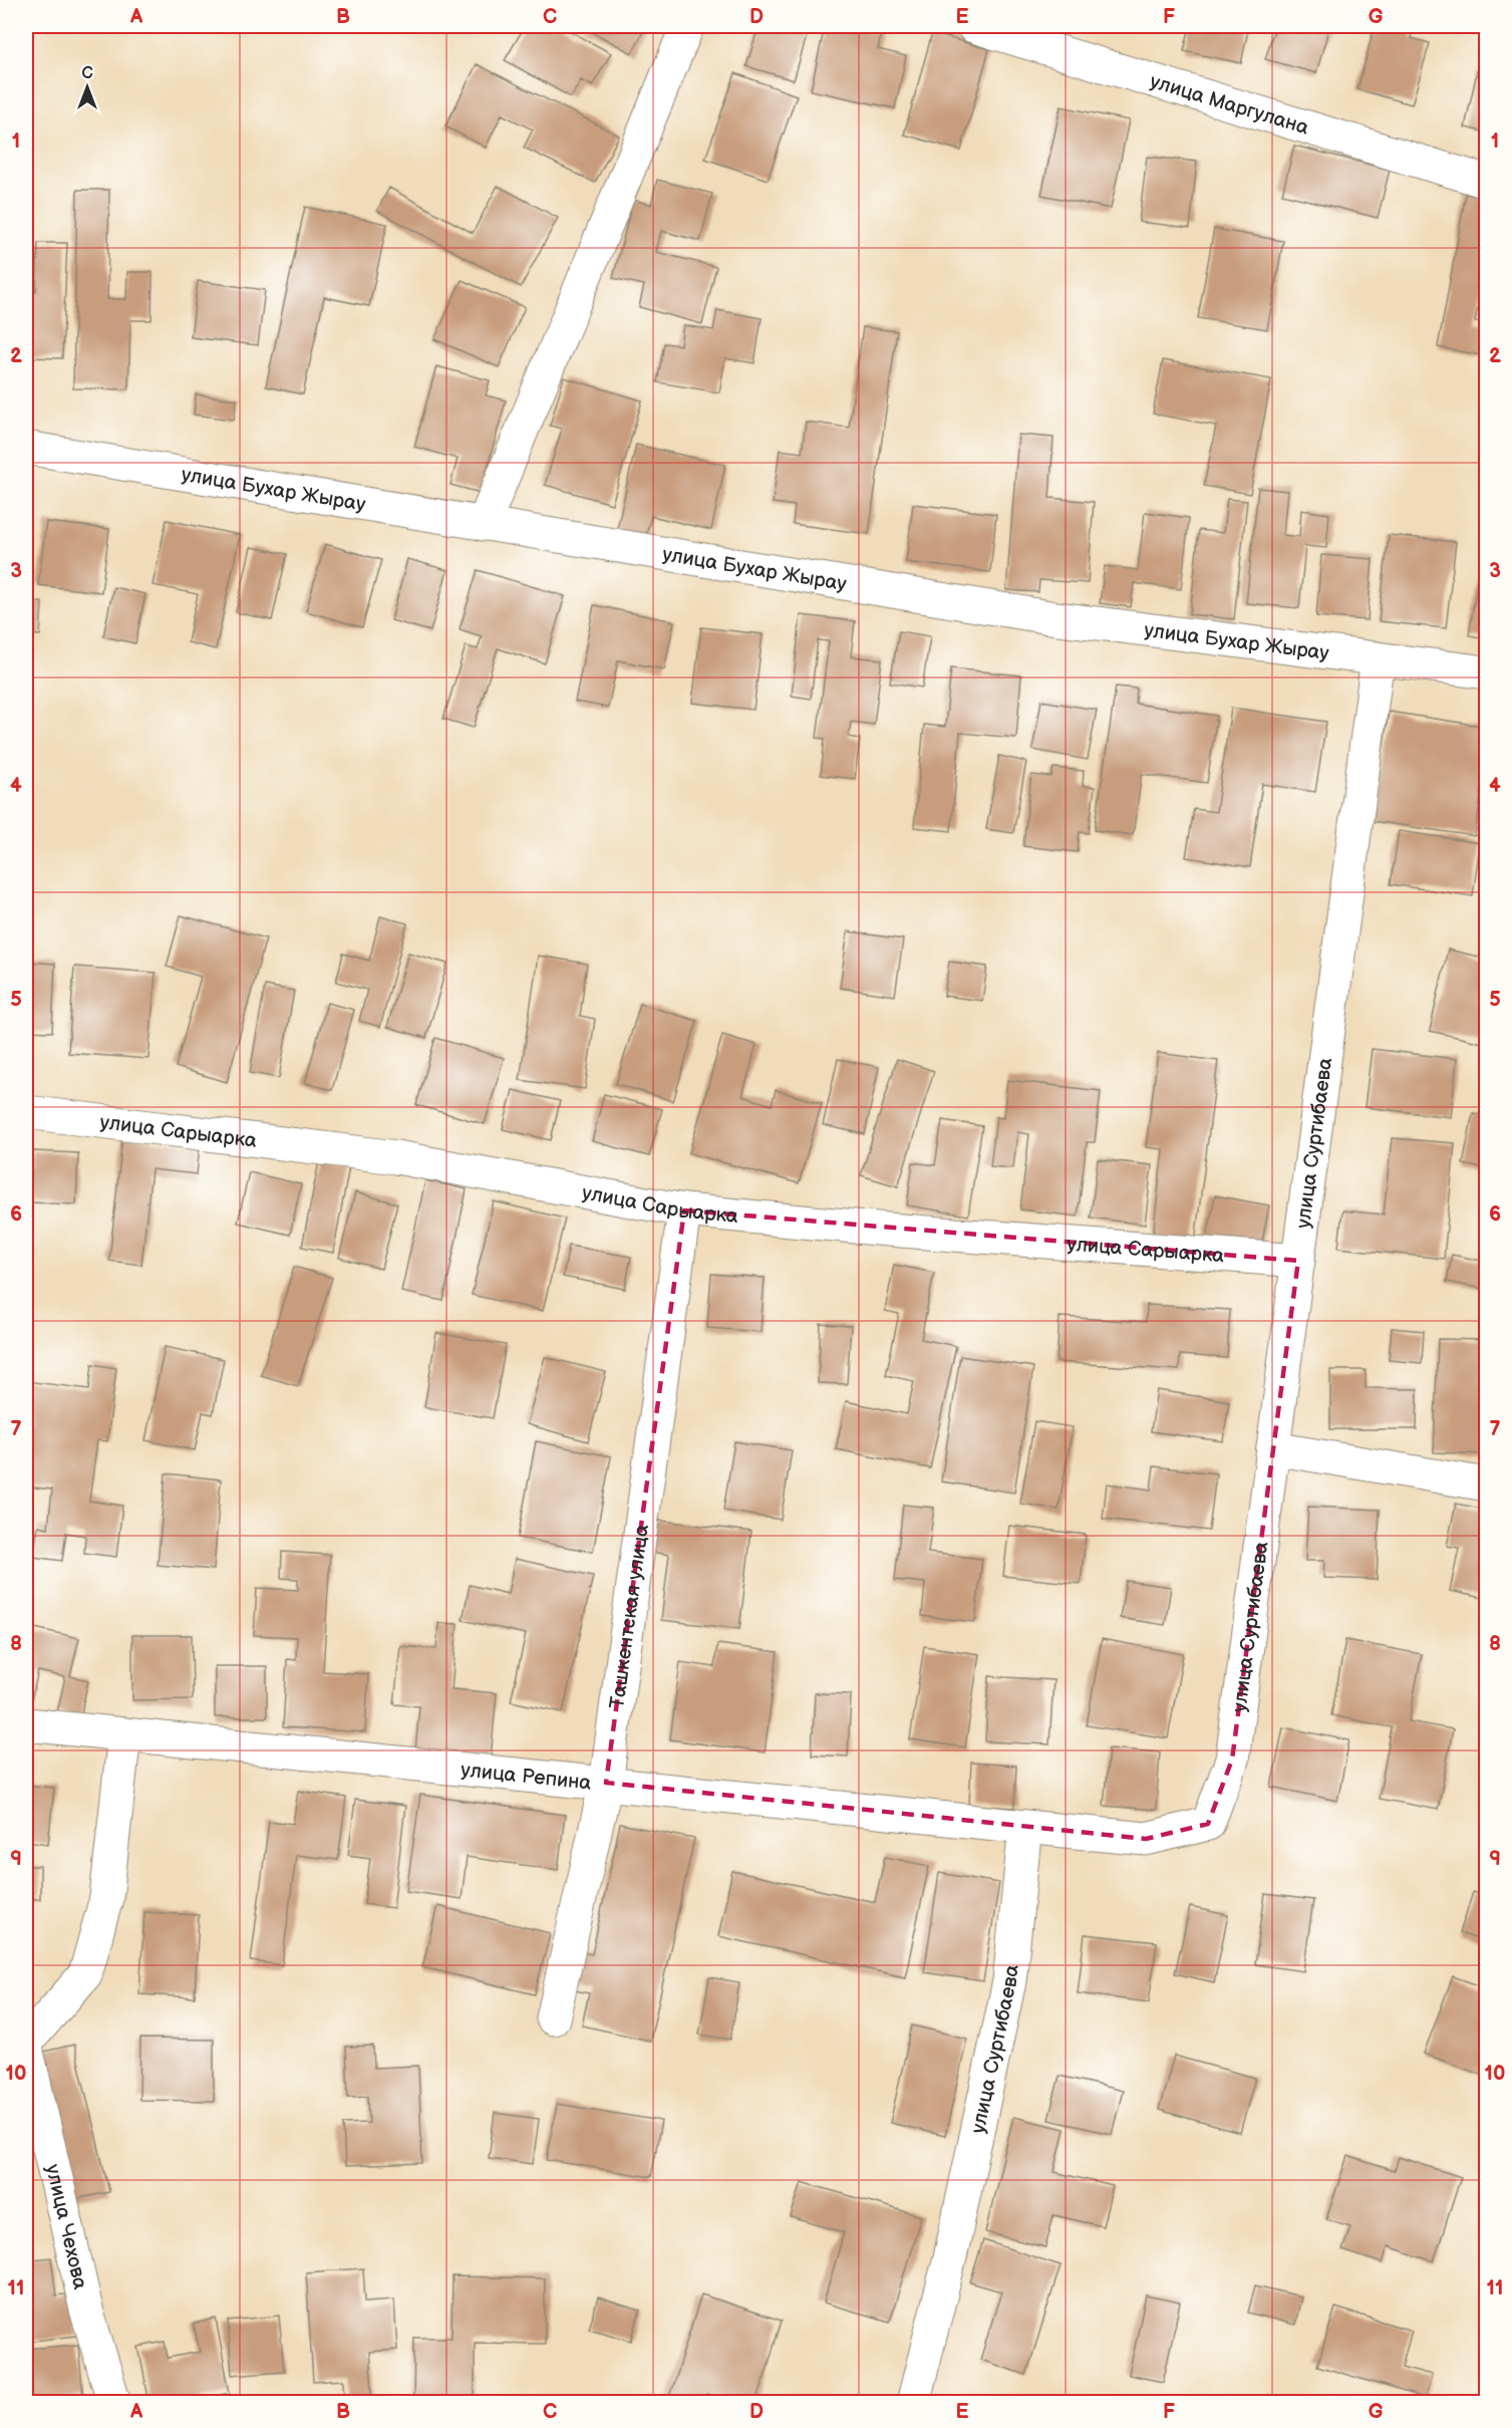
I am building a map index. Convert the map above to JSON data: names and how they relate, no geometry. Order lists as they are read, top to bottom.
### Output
{
  "streets": {
    "street": [
      "улица Маргулана",
      "улица Бухар Жырау",
      "улица Сарыарка",
      "улица Суртибаева",
      "Ташкентская улица",
      "улица Репина",
      "улица Чехова"
    ]
  },
  "crossings": [
    ["улица Бухар Жырау", "улица Суртибаева"],
    ["улица Сарыарка", "улица Суртибаева"],
    ["улица Сарыарка", "Ташкентская улица"],
    ["улица Суртибаева", "улица Репина"],
    ["Ташкентская улица", "улица Репина"]
  ],
  "north": "top",
  "grid": {
    "columns": [
      "A",
      "B",
      "C",
      "D",
      "E",
      "F",
      "G"
    ],
    "rows": [
      "1",
      "2",
      "3",
      "4",
      "5",
      "6",
      "7",
      "8",
      "9",
      "10",
      "11"
    ]
  }
}
